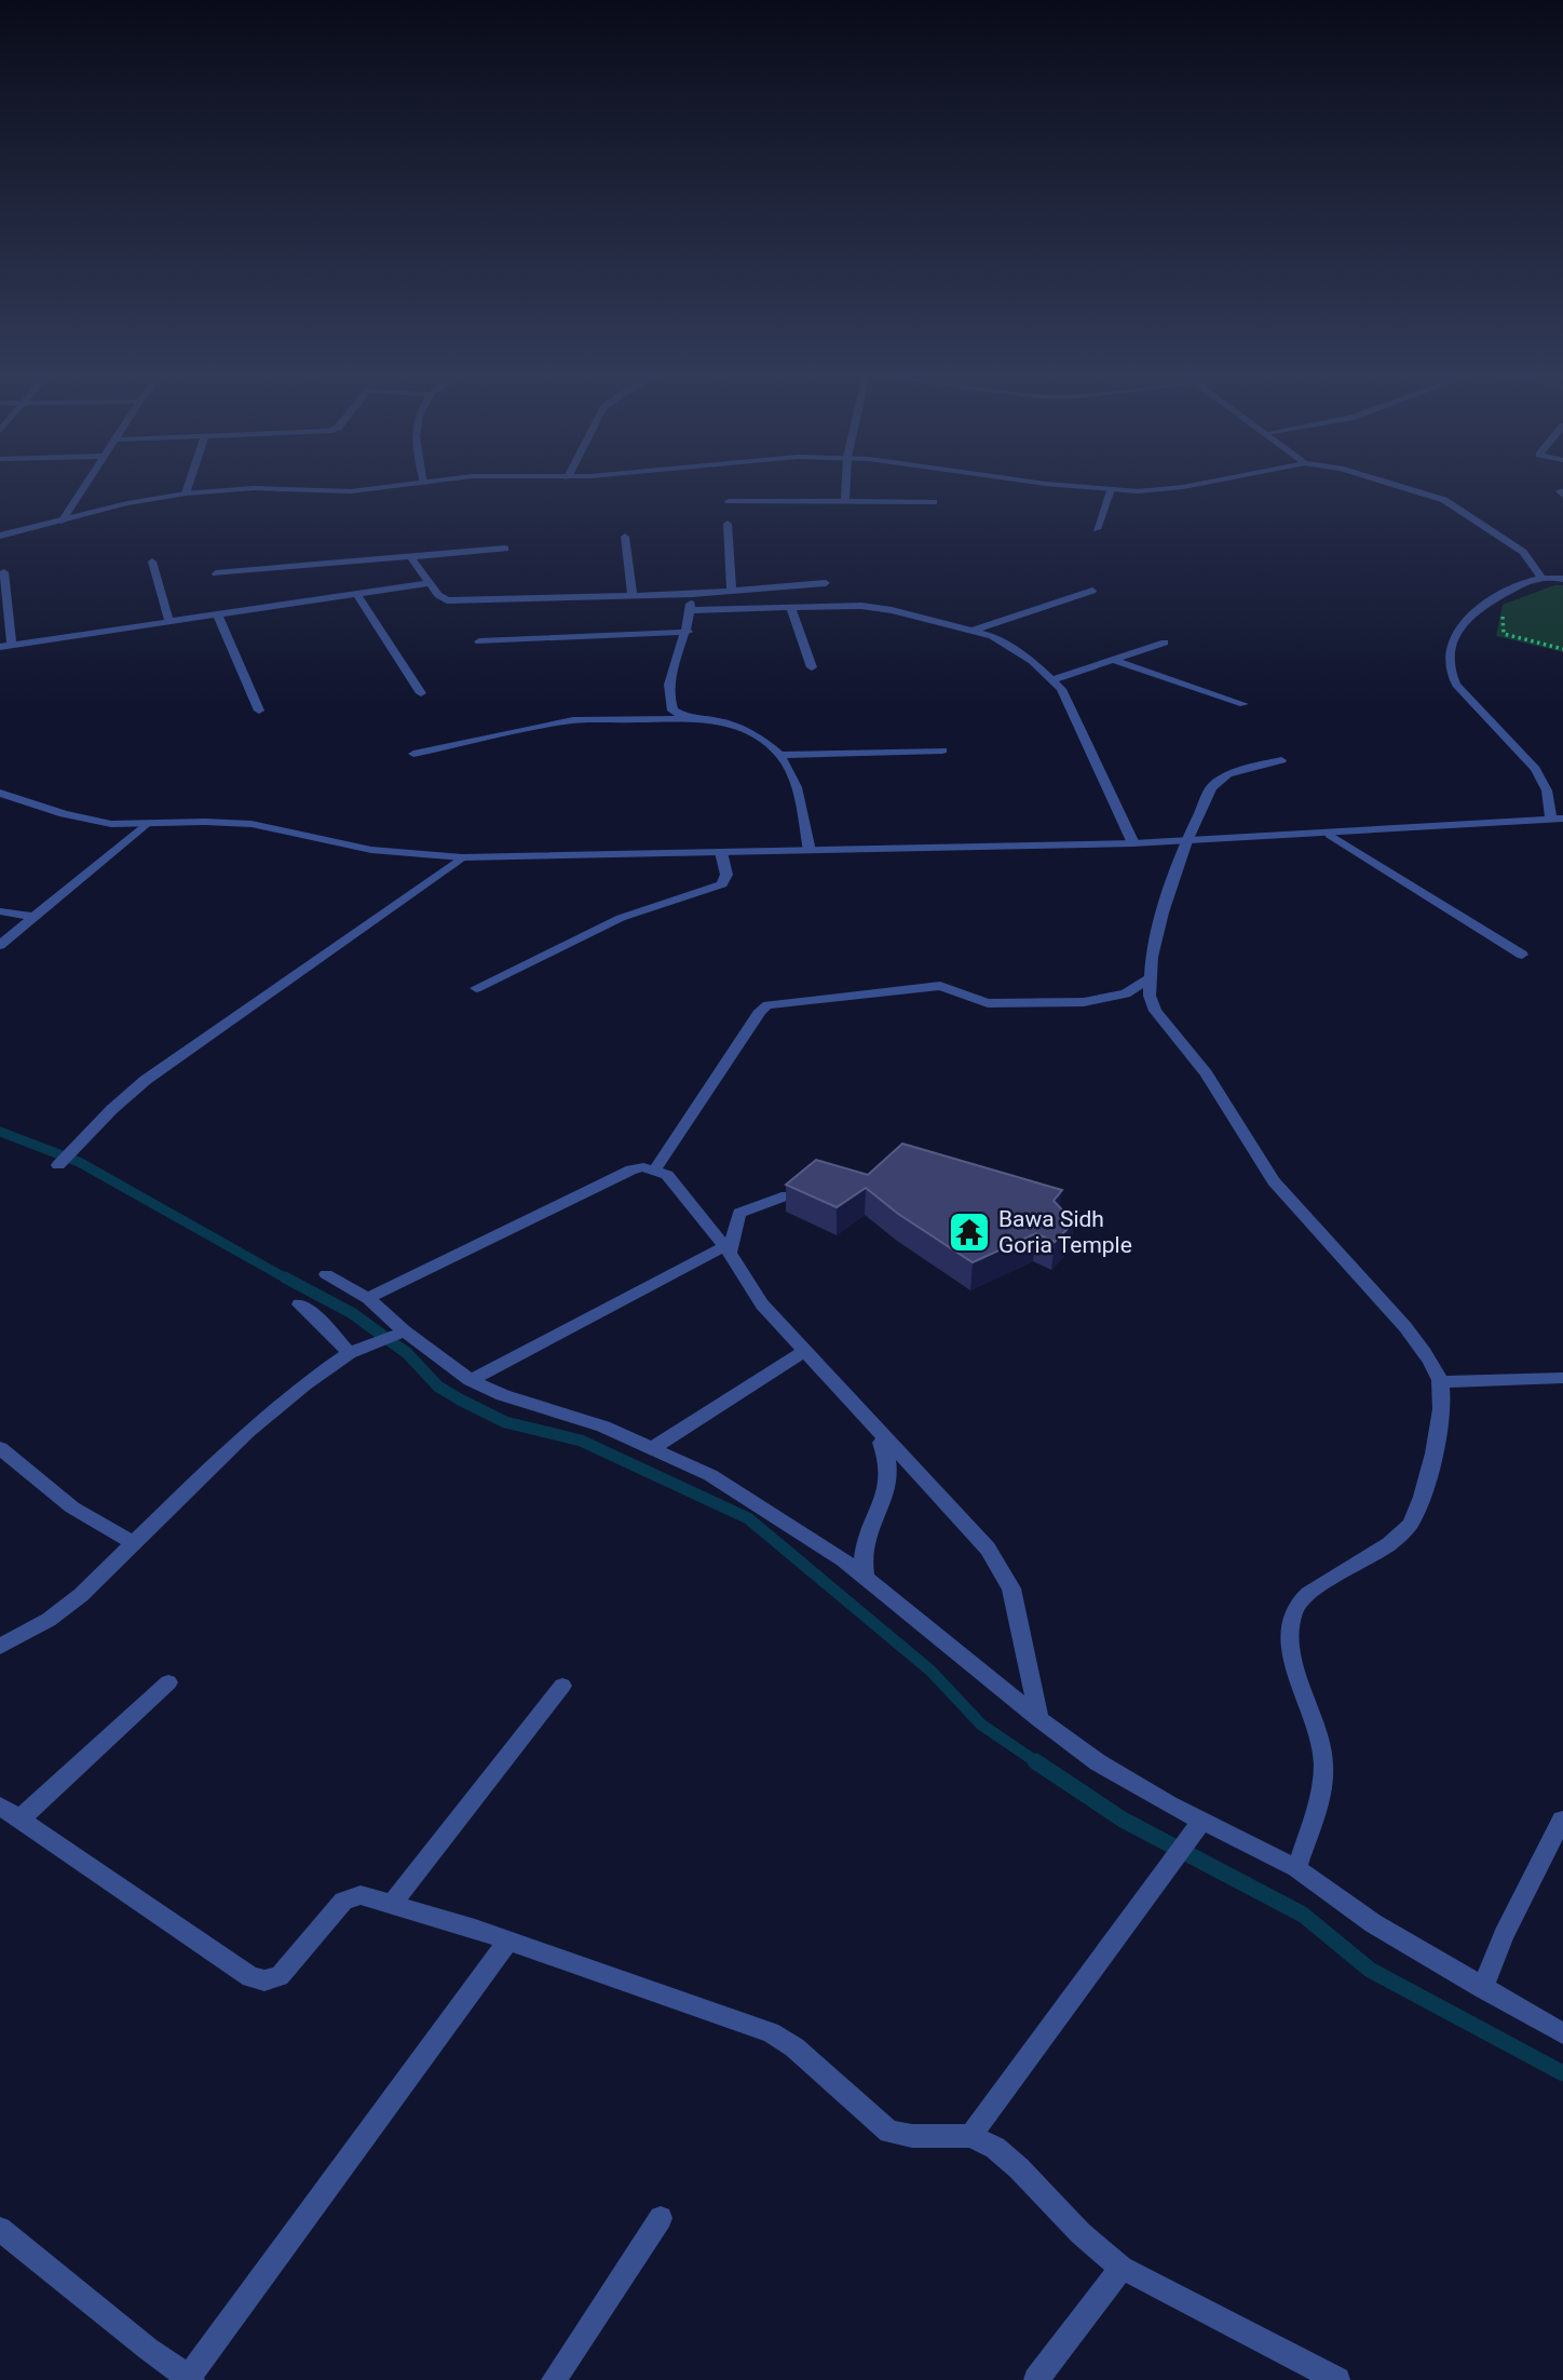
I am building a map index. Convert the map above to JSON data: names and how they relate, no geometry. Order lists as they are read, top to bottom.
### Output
{
  "places": {
    "temple": ["Bawa Sidh Goria Temple"]
  }
}
